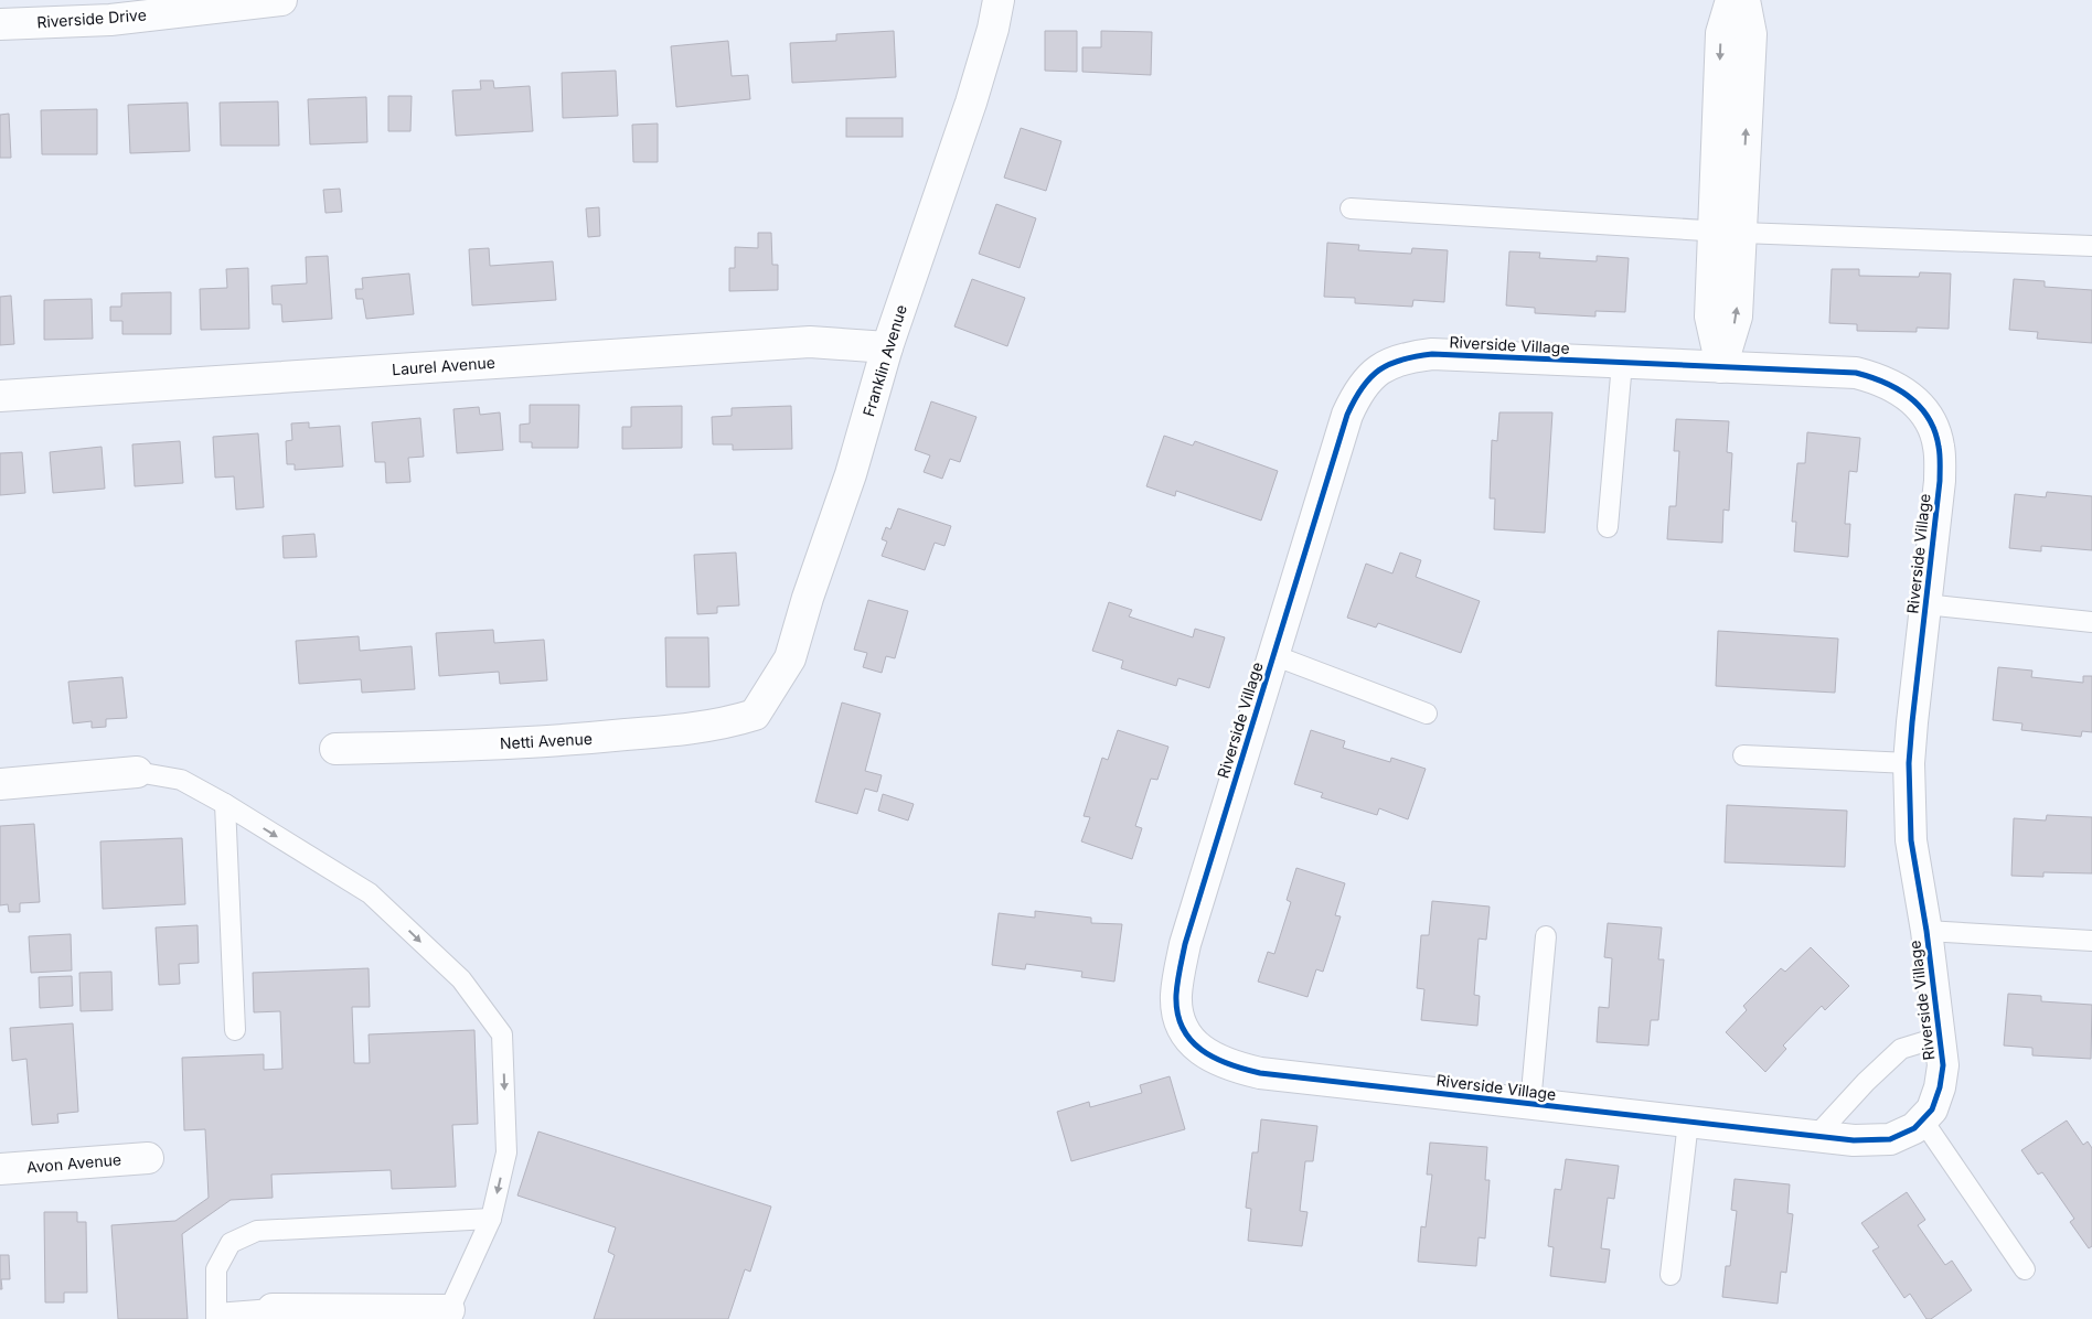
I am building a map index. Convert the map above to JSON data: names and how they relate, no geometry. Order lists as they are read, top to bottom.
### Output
{
  "streets": {
    "street": [
      "Riverside Drive",
      "Riverside Village",
      "Franklin Avenue",
      "Laurel Avenue",
      "Netti Avenue",
      "Avon Avenue"
    ]
  },
  "crossings": [
    ["Franklin Avenue", "Laurel Avenue"],
    ["Franklin Avenue", "Netti Avenue"]
  ]
}
